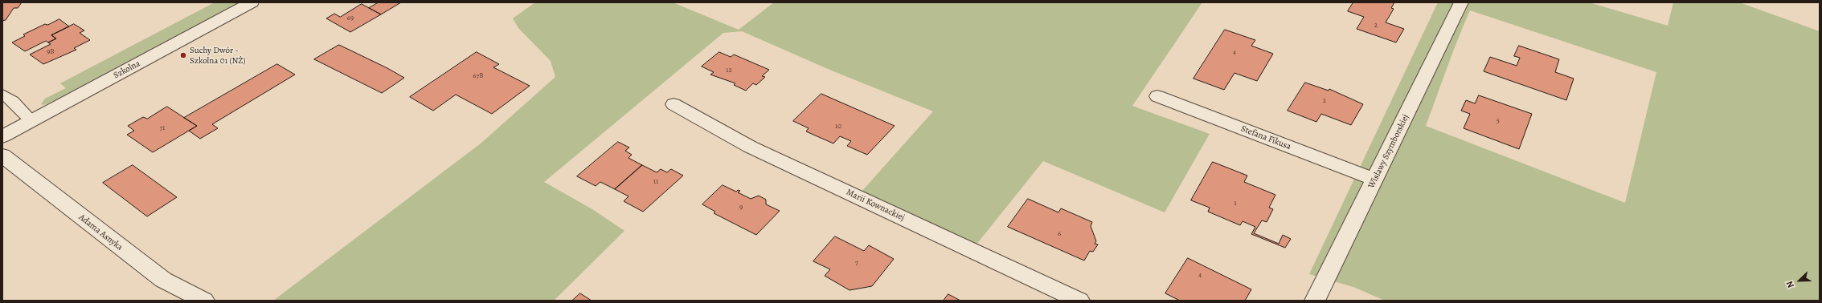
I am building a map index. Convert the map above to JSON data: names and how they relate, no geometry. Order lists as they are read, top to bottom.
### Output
{
  "streets": {
    "street": [
      "Szkolna",
      "Stefana Fikusa",
      "Wisławy Szymborskiej",
      "Marii Kownackiej",
      "Adama Asnyka"
    ]
  },
  "crossings": [
    ["Stefana Fikusa", "Wisławy Szymborskiej"]
  ],
  "places": ["Suchy Dwór - Szkolna 01 (NŻ)"],
  "house_numbers": [
    "69",
    "2",
    "9B",
    "4",
    "12",
    "67B",
    "2",
    "5",
    "10",
    "71",
    "11",
    "1",
    "9",
    "6",
    "7",
    "4"
  ],
  "north": "bottom left"
}
